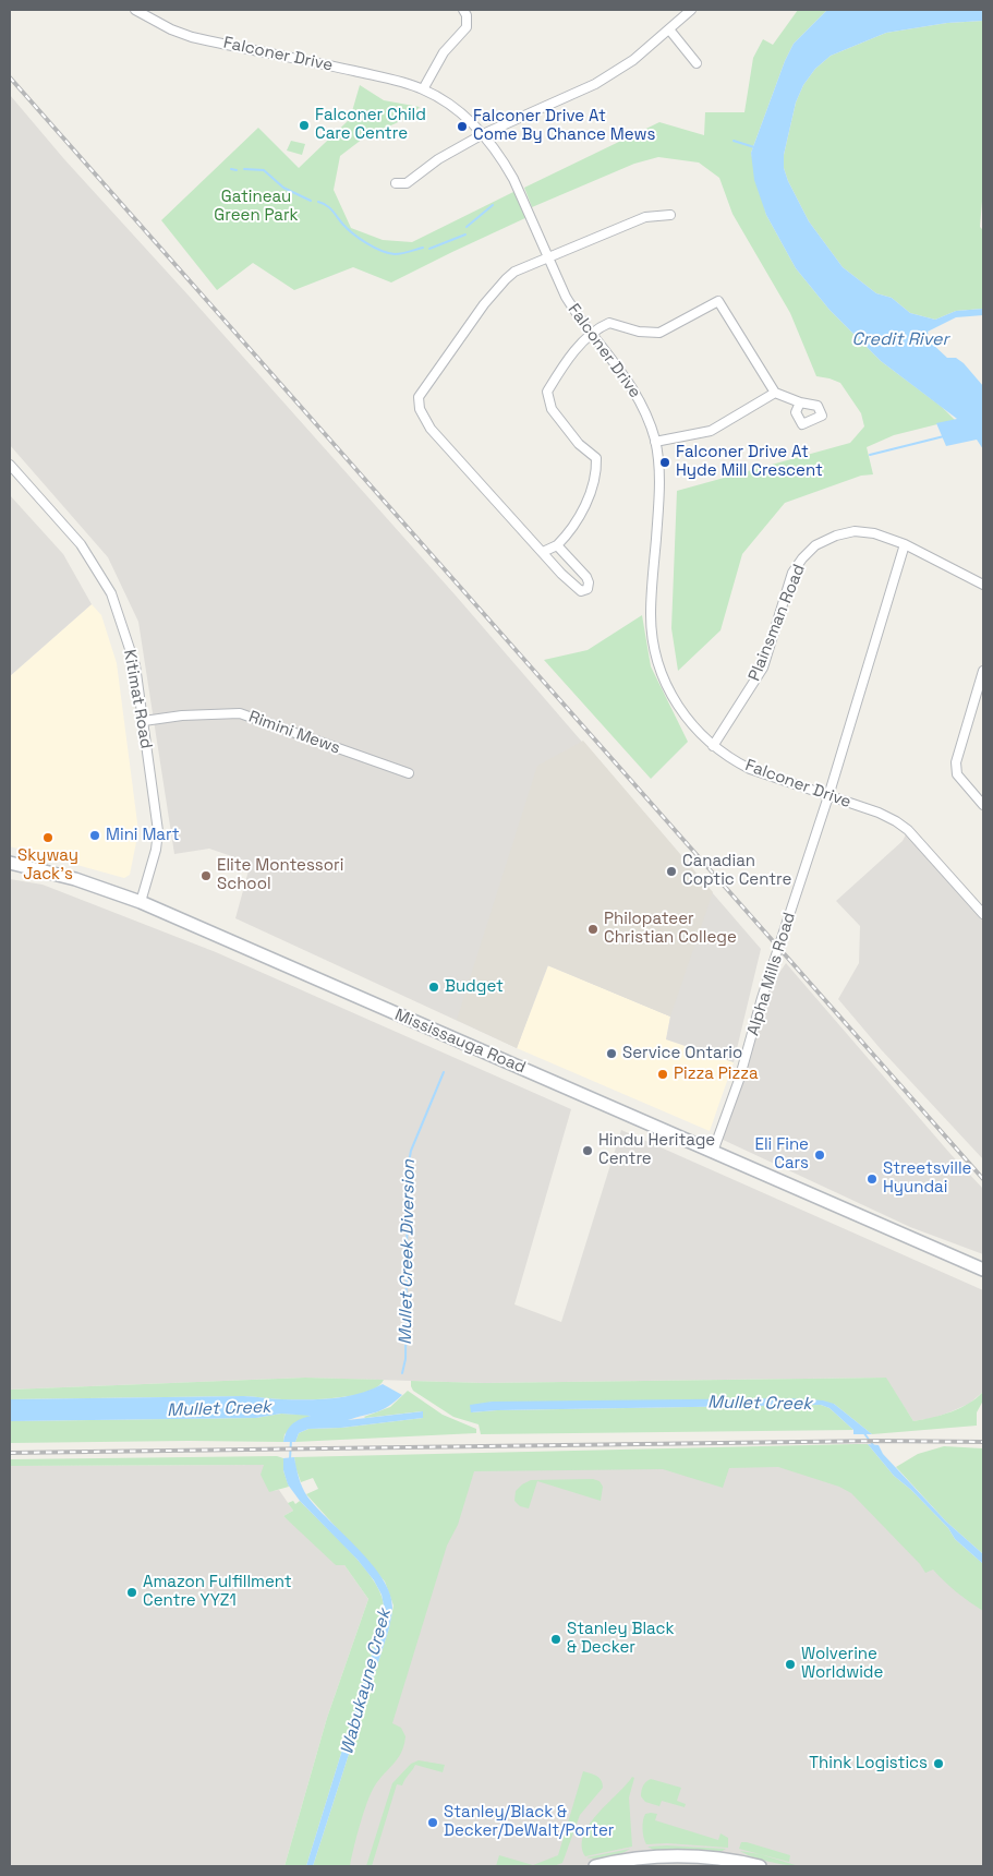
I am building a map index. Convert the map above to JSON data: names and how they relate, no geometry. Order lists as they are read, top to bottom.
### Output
{
  "streets": {
    "main road": ["Mississauga Road"],
    "street": [
      "Falconer Drive",
      "Plainsman Road",
      "Kitimat Road",
      "Rimini Mews",
      "Alpha Mills Road"
    ]
  },
  "crossings": [
    ["Falconer Drive", "Plainsman Road"],
    ["Falconer Drive", "Alpha Mills Road"],
    ["Plainsman Road", "Alpha Mills Road"],
    ["Kitimat Road", "Rimini Mews"],
    ["Kitimat Road", "Mississauga Road"],
    ["Alpha Mills Road", "Mississauga Road"]
  ],
  "water": [
    "Credit River",
    "Mullet Creek Diversion",
    "Mullet Creek",
    "Wabukayne Creek"
  ],
  "parks": ["Gatineau Green Park"],
  "places": [
    "Falconer Child Care Centre",
    "Falconer Drive At Come By Chance Mews",
    "Falconer Drive At Hyde Mill Crescent",
    "Mini Mart",
    "Skyway Jack's",
    "Canadian Coptic Centre",
    "Elite Montessori School",
    "Philopateer Christian College",
    "Budget",
    "Service Ontario",
    "Pizza Pizza",
    "Hindu Heritage Centre",
    "Eli Fine Cars",
    "Streetsville Hyundai",
    "Amazon Fulfillment Centre YYZ1",
    "Stanley Black & Decker",
    "Wolverine Worldwide",
    "Think Logistics",
    "Stanley/Black & Decker/DeWalt/Porter"
  ]
}
